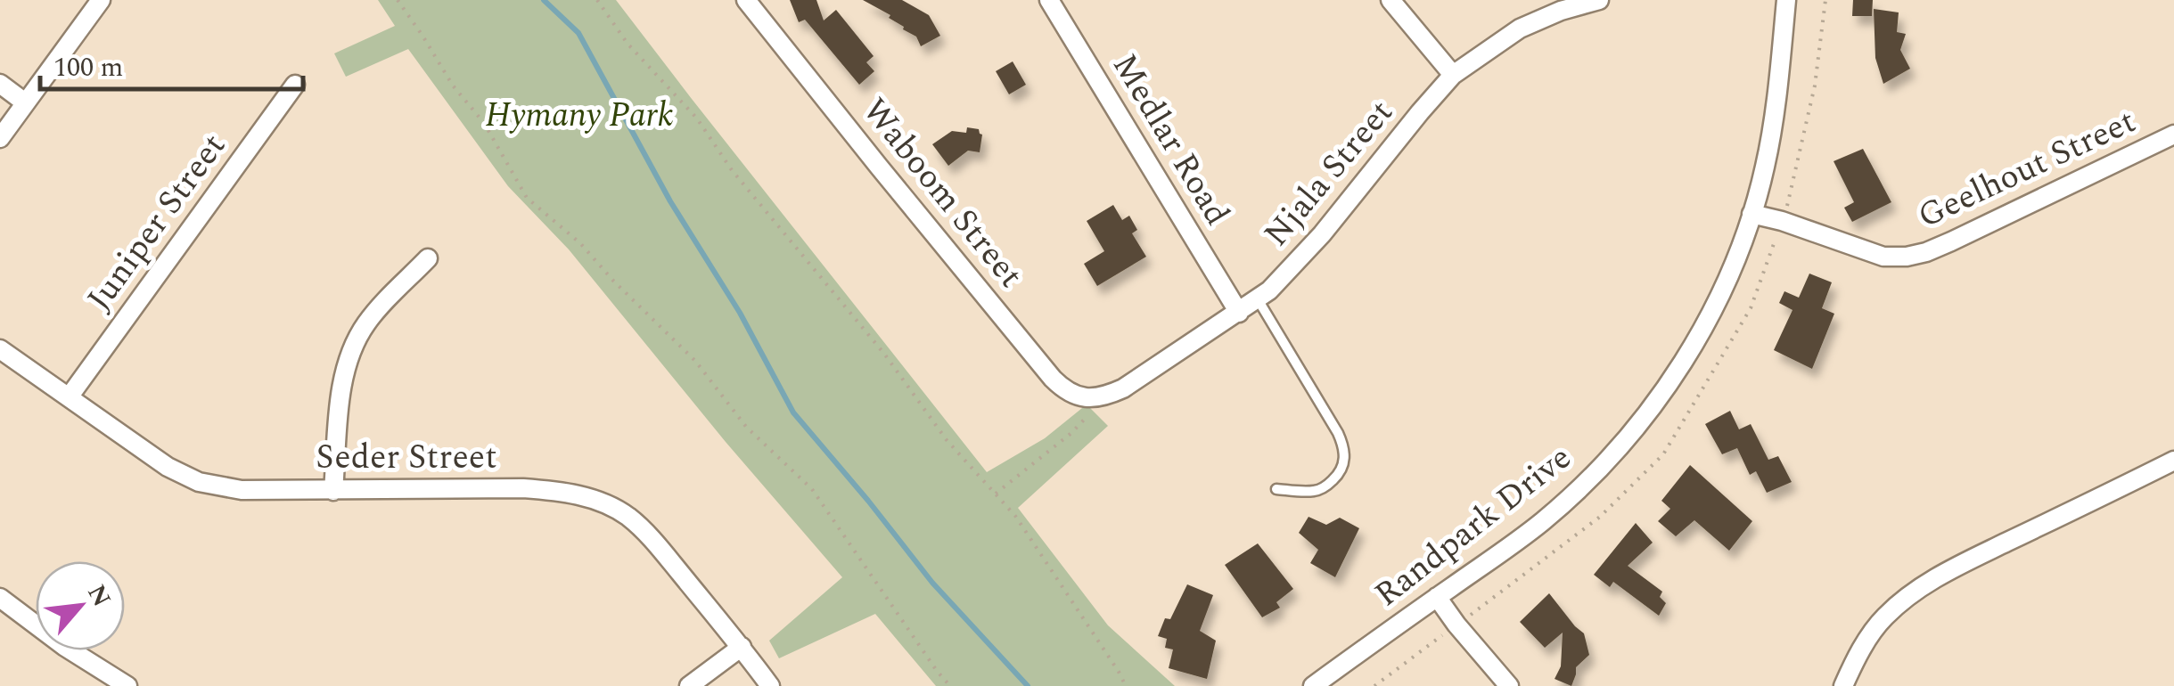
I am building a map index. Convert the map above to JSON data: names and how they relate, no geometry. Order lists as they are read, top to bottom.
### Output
{
  "streets": {
    "street": [
      "Medlar Road",
      "Geelhout Street",
      "Njala Street",
      "Waboom Street",
      "Juniper Street",
      "Seder Street",
      "Randpark Drive"
    ]
  },
  "crossings": [
    ["Medlar Road", "Njala Street"],
    ["Geelhout Street", "Randpark Drive"],
    ["Njala Street", "Waboom Street"],
    ["Juniper Street", "Seder Street"]
  ],
  "parks": ["Hymany Park"],
  "scale_bar": "100 m",
  "north": "top right"
}
